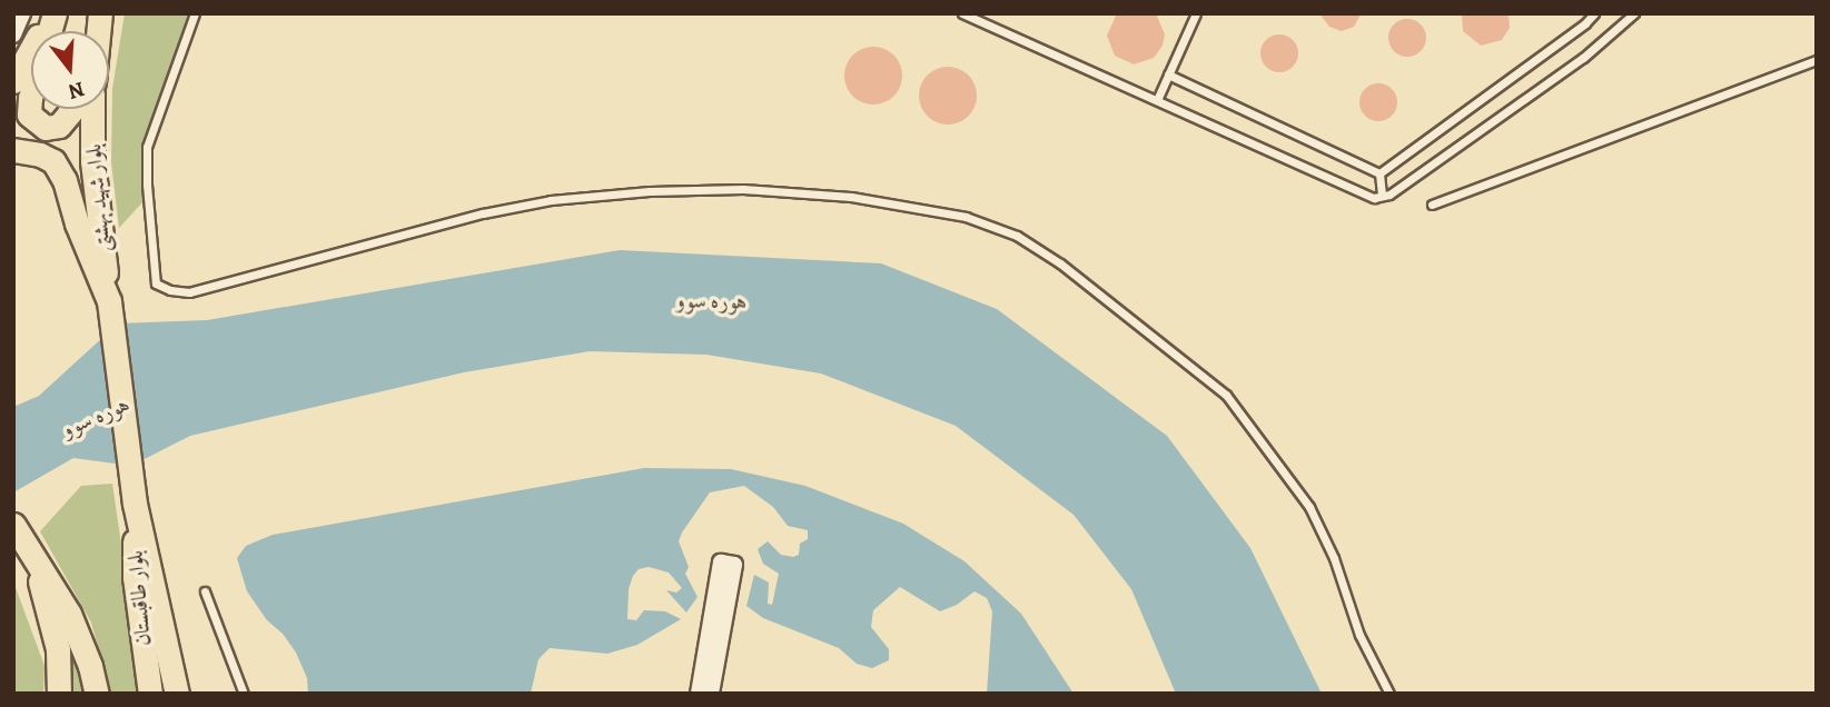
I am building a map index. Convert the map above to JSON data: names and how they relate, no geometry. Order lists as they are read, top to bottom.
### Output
{
  "streets": {
    "main road": ["بلوار شهید بهشتی", "بلوار طاقبستان"]
  },
  "water": ["هوره سوو"],
  "north": "bottom"
}
